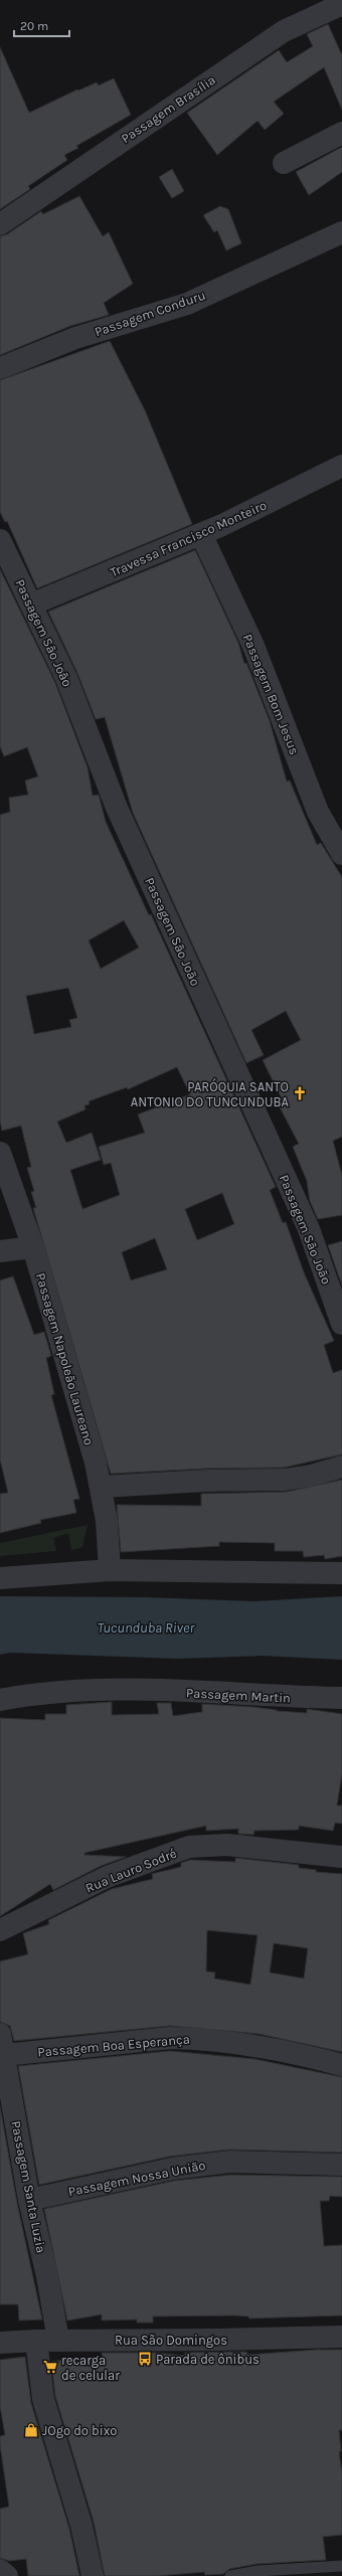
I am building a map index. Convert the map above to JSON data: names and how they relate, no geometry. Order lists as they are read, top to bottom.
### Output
{
  "streets": {
    "street": [
      "Passagem Brasília",
      "Passagem Conduru",
      "Travessa Francisco Monteiro",
      "Passagem São João",
      "Passagem Bom Jesus",
      "Passagem Napoleão Laureano",
      "Passagem Martin",
      "Rua Lauro Sodré",
      "Passagem Boa Esperança",
      "Passagem Nossa União",
      "Passagem Santa Luzia",
      "Rua São Domingos"
    ]
  },
  "crossings": [
    ["Travessa Francisco Monteiro", "Passagem São João"],
    ["Travessa Francisco Monteiro", "Passagem Bom Jesus"],
    ["Passagem Boa Esperança", "Passagem Santa Luzia"],
    ["Passagem Nossa União", "Passagem Santa Luzia"],
    ["Passagem Santa Luzia", "Rua São Domingos"]
  ],
  "water": ["Tucunduba River"],
  "places": {
    "church": ["PARÓQUIA SANTO ANTONIO DO TUNCUNDUBA"],
    "bus stop": ["Parada de ônibus"],
    "supermarket": ["recarga de celular"],
    "shop": ["JOgo do bixo"]
  },
  "scale_bar": "20 m"
}
